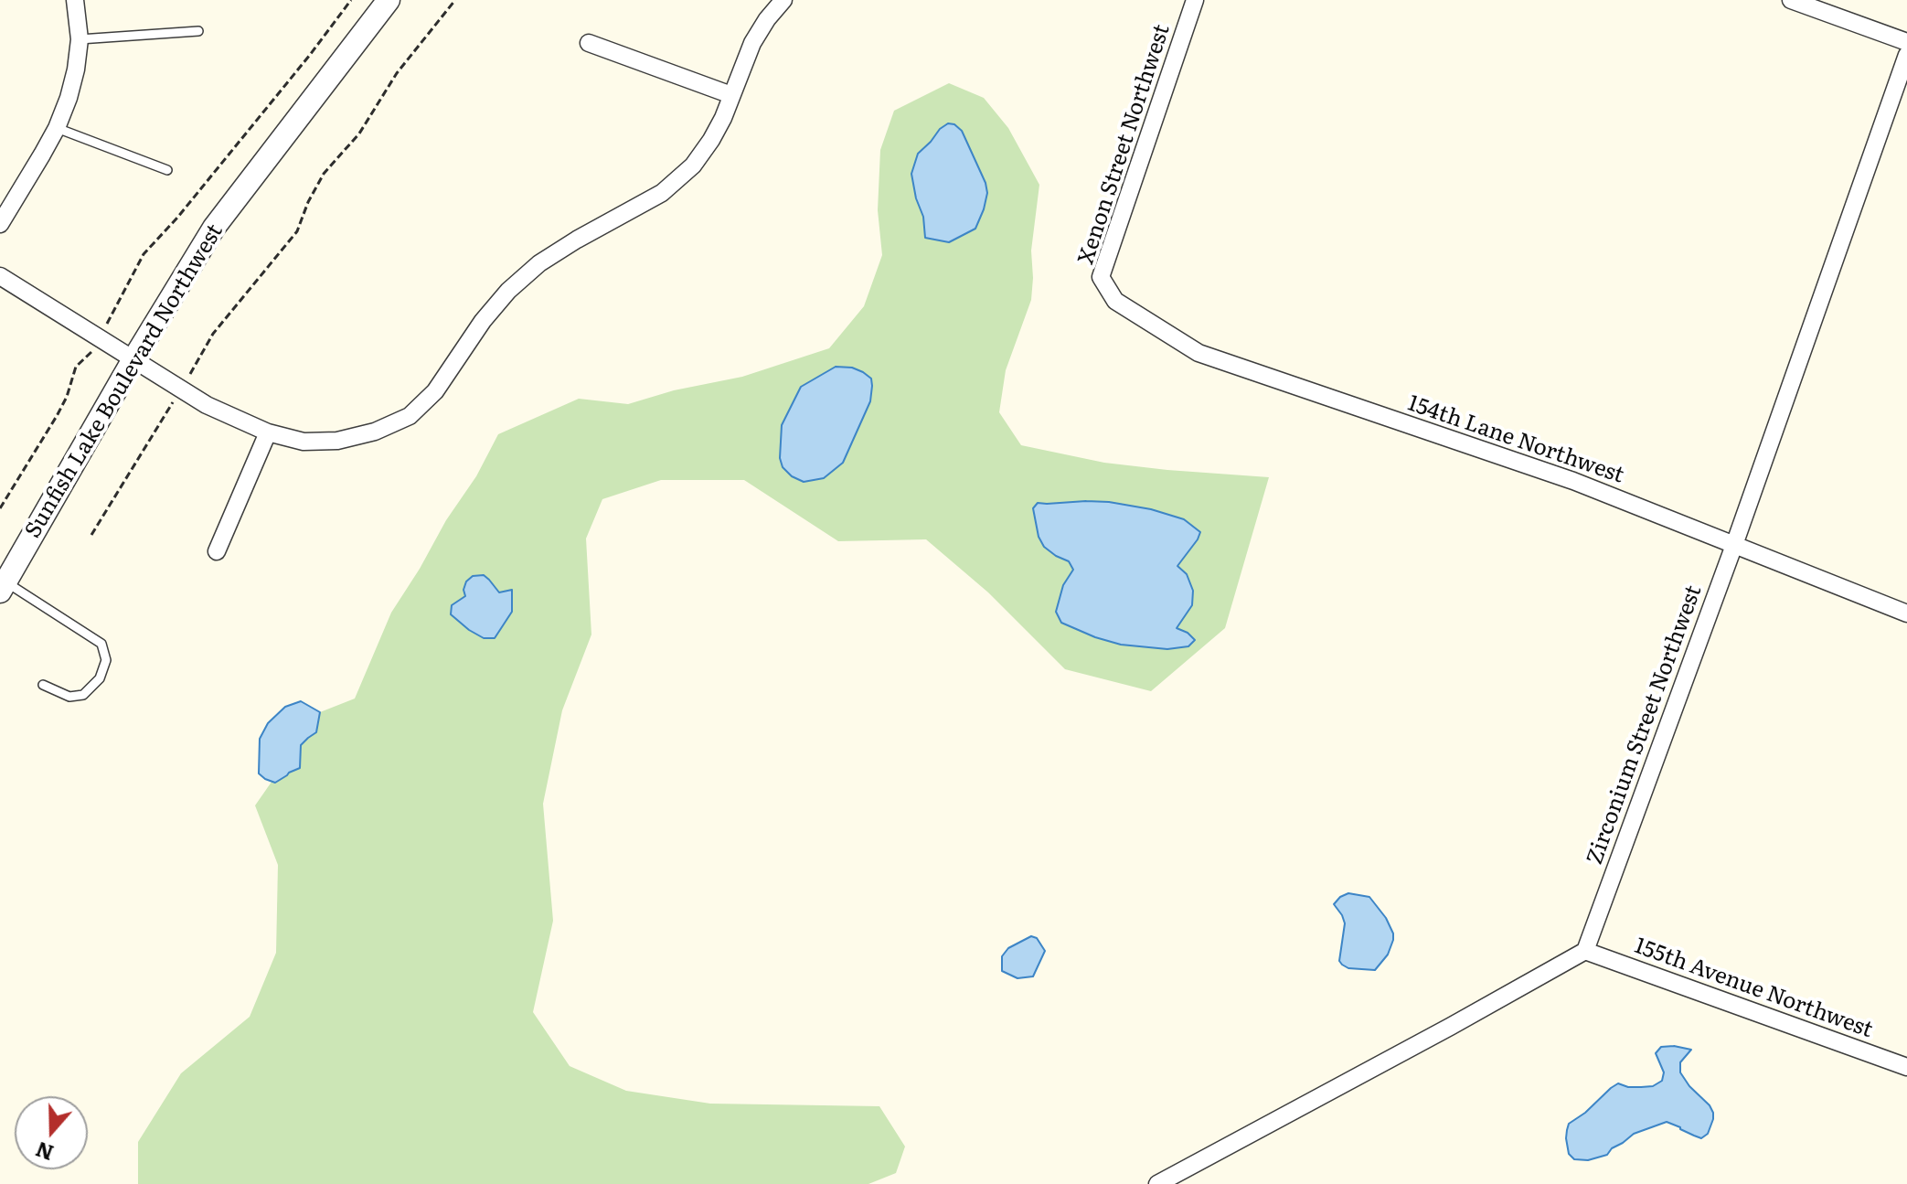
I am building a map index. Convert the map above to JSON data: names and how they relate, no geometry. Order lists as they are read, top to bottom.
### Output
{
  "streets": {
    "street": [
      "Xenon Street Northwest",
      "Sunfish Lake Boulevard Northwest",
      "154th Lane Northwest",
      "Zirconium Street Northwest",
      "155th Avenue Northwest"
    ]
  },
  "crossings": [
    ["Xenon Street Northwest", "154th Lane Northwest"],
    ["154th Lane Northwest", "Zirconium Street Northwest"],
    ["Zirconium Street Northwest", "155th Avenue Northwest"]
  ],
  "north": "bottom"
}
